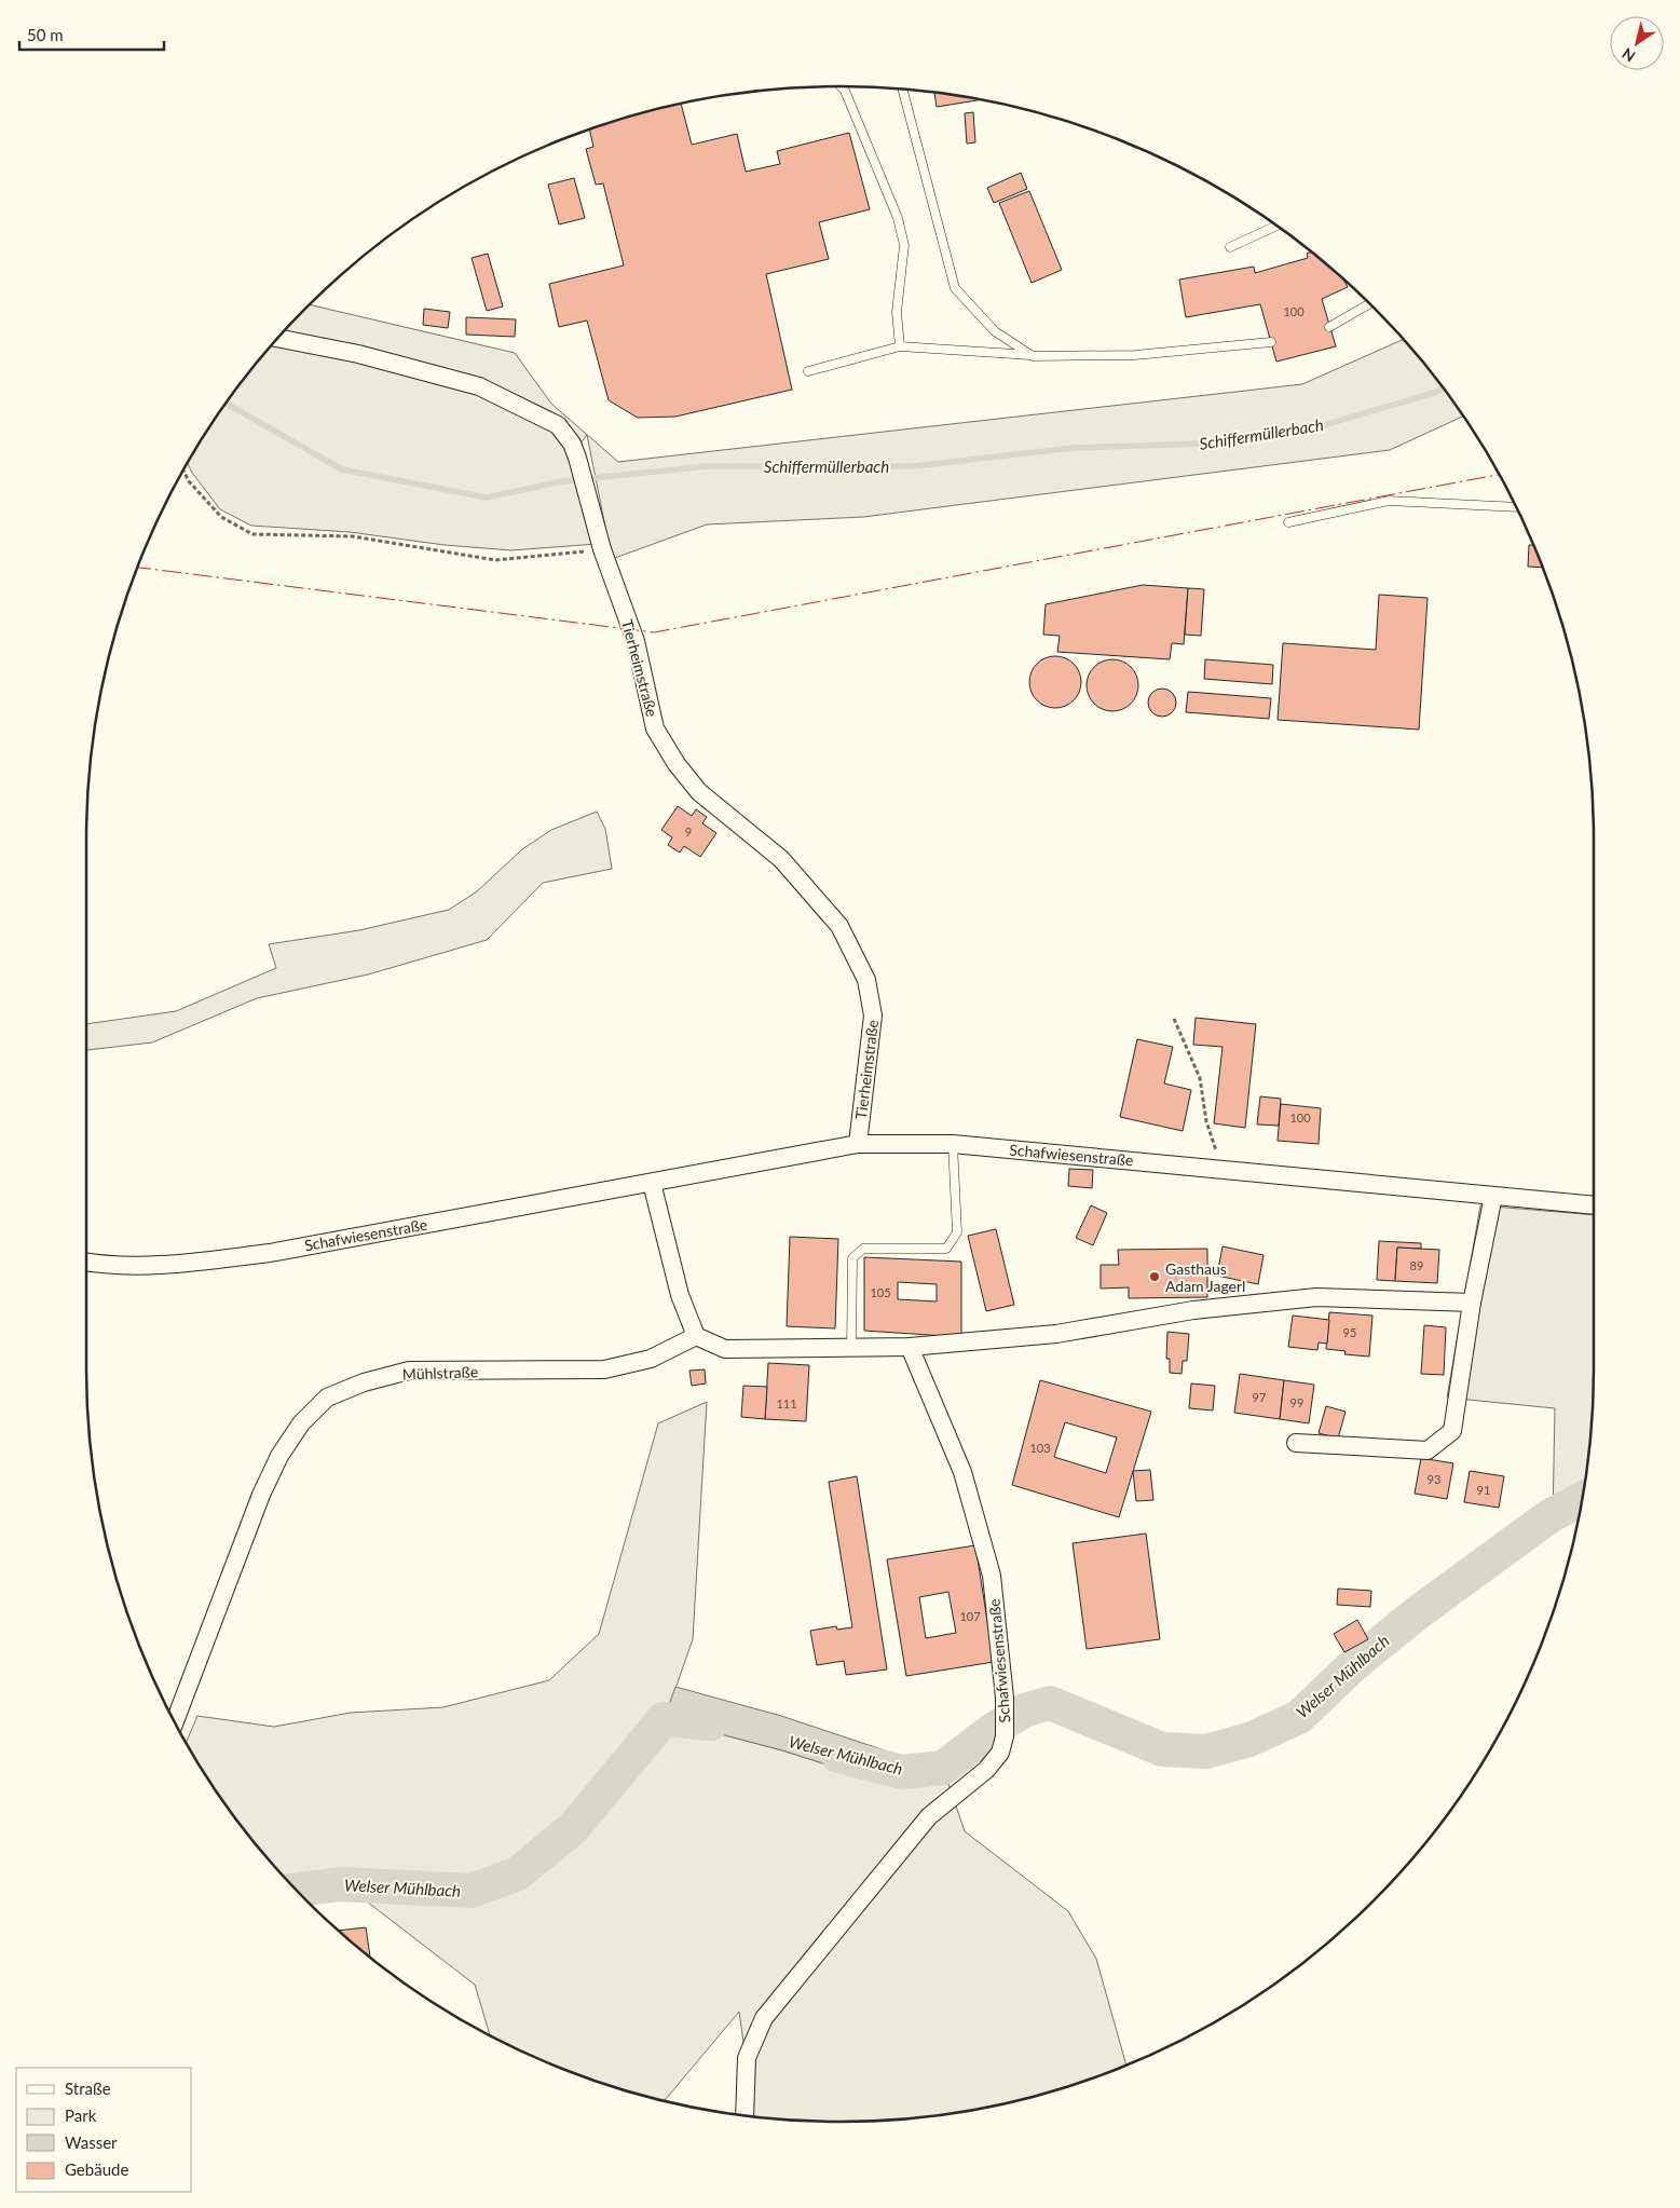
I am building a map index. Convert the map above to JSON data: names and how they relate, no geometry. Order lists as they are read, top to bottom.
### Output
{
  "streets": {
    "street": ["Tierheimstraße", "Schafwiesenstraße", "Mühlstraße"]
  },
  "crossings": [
    ["Tierheimstraße", "Schafwiesenstraße"]
  ],
  "water": ["Schiffermüllerbach", "Welser Mühlbach"],
  "places": ["Gasthaus Adam Jagerl"],
  "house_numbers": [
    "100",
    "9",
    "100",
    "89",
    "105",
    "95",
    "97",
    "99",
    "111",
    "103",
    "93",
    "91",
    "107"
  ],
  "legend": [
    "Straße",
    "Park",
    "Wasser",
    "Gebäude"
  ],
  "scale_bar": "50 m",
  "north": "bottom left"
}
